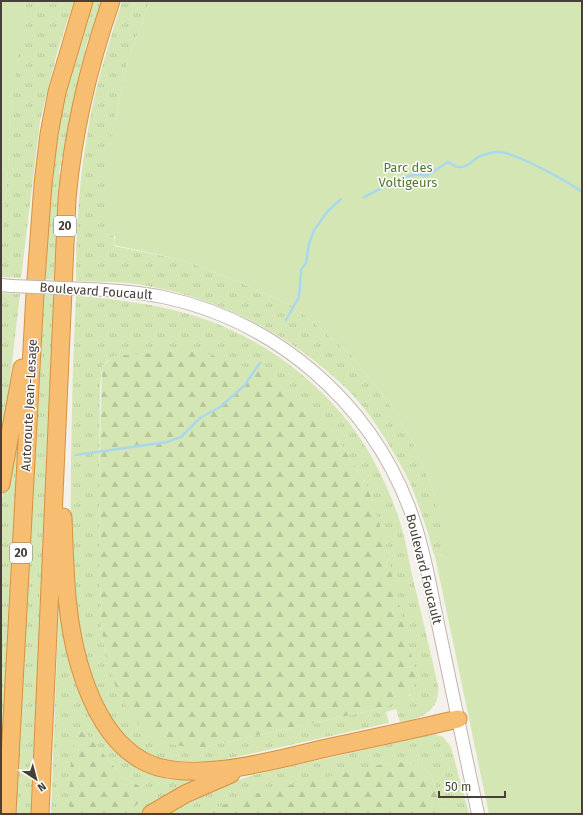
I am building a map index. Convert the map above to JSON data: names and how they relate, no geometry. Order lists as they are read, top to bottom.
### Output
{
  "streets": {
    "highway": ["20", "Autoroute Jean-Lesage"],
    "street": ["Boulevard Foucault"]
  },
  "parks": ["Parc des Voltigeurs"],
  "scale_bar": "50 m",
  "north": "bottom right"
}
